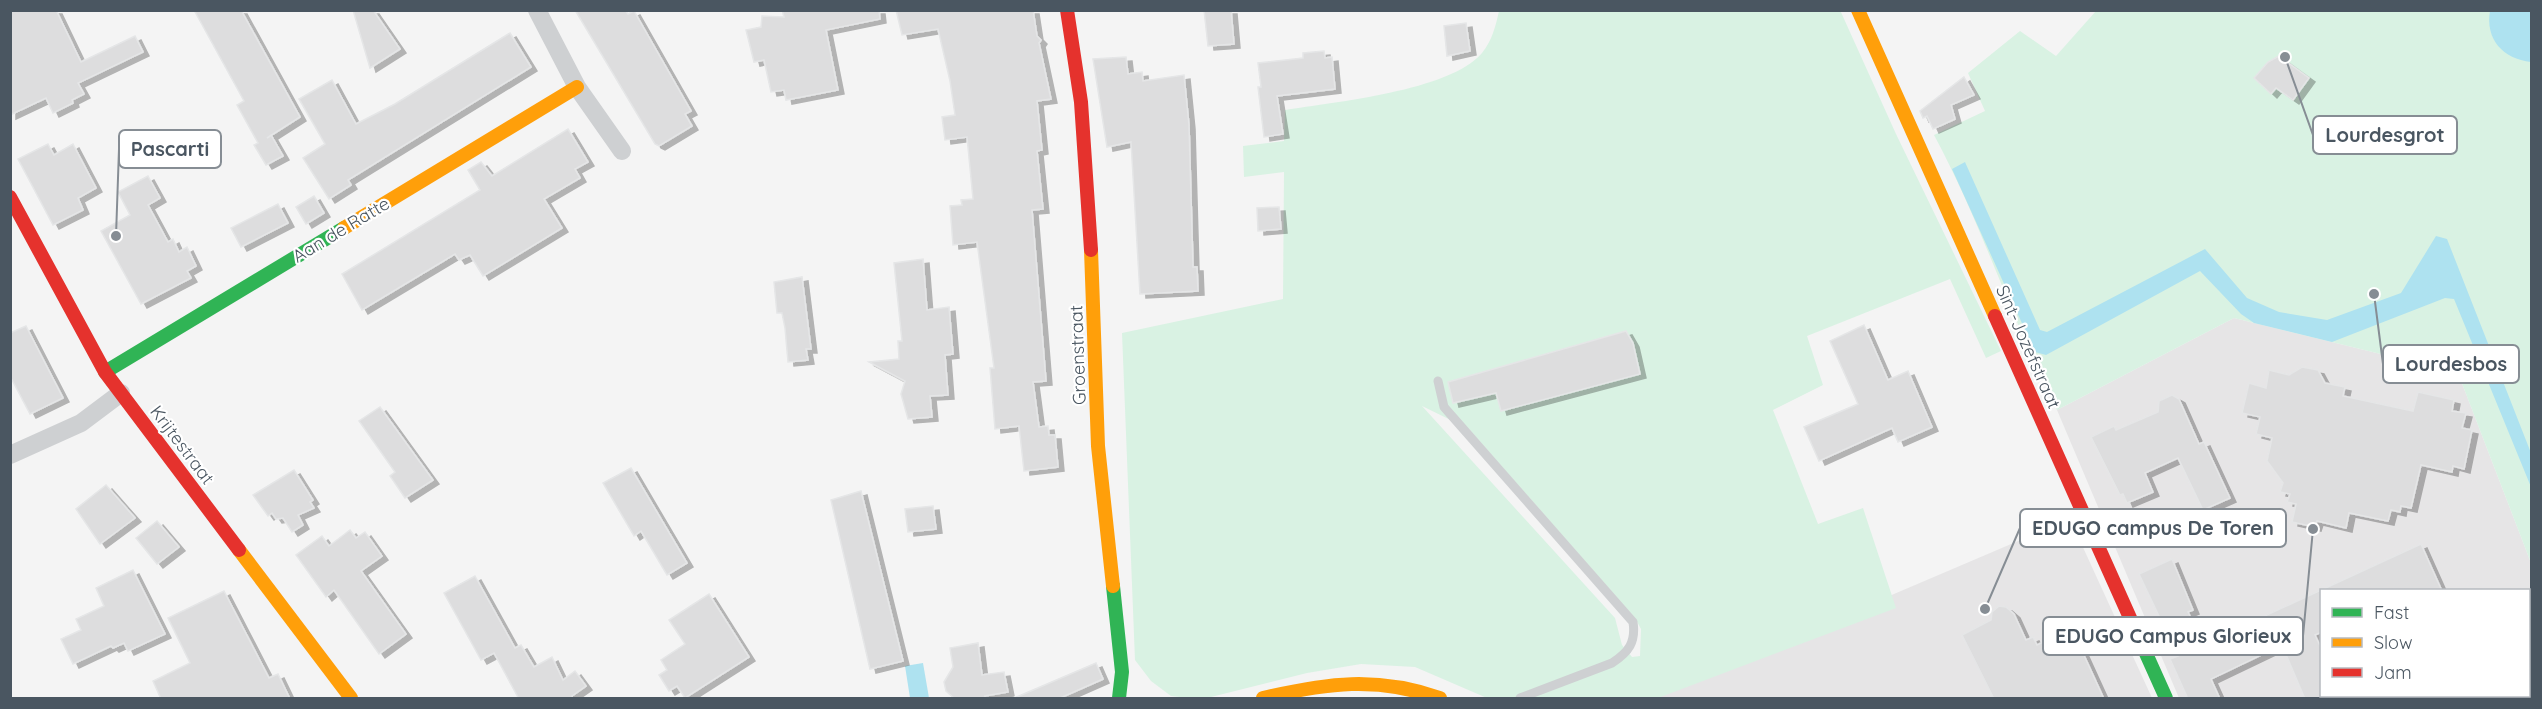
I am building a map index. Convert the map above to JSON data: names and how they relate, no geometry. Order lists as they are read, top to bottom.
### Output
{
  "streets": {
    "street": [
      "Aan de Ratte",
      "Sint-Jozefstraat",
      "Groenstraat",
      "Krijtestraat"
    ]
  },
  "crossings": [
    ["Aan de Ratte", "Krijtestraat"]
  ],
  "places": [
    "Lourdesgrot",
    "Pascarti",
    "Lourdesbos",
    "EDUGO Campus Glorieux",
    "EDUGO campus De Toren"
  ],
  "legend": ["Fast", "Slow", "Jam"]
}
